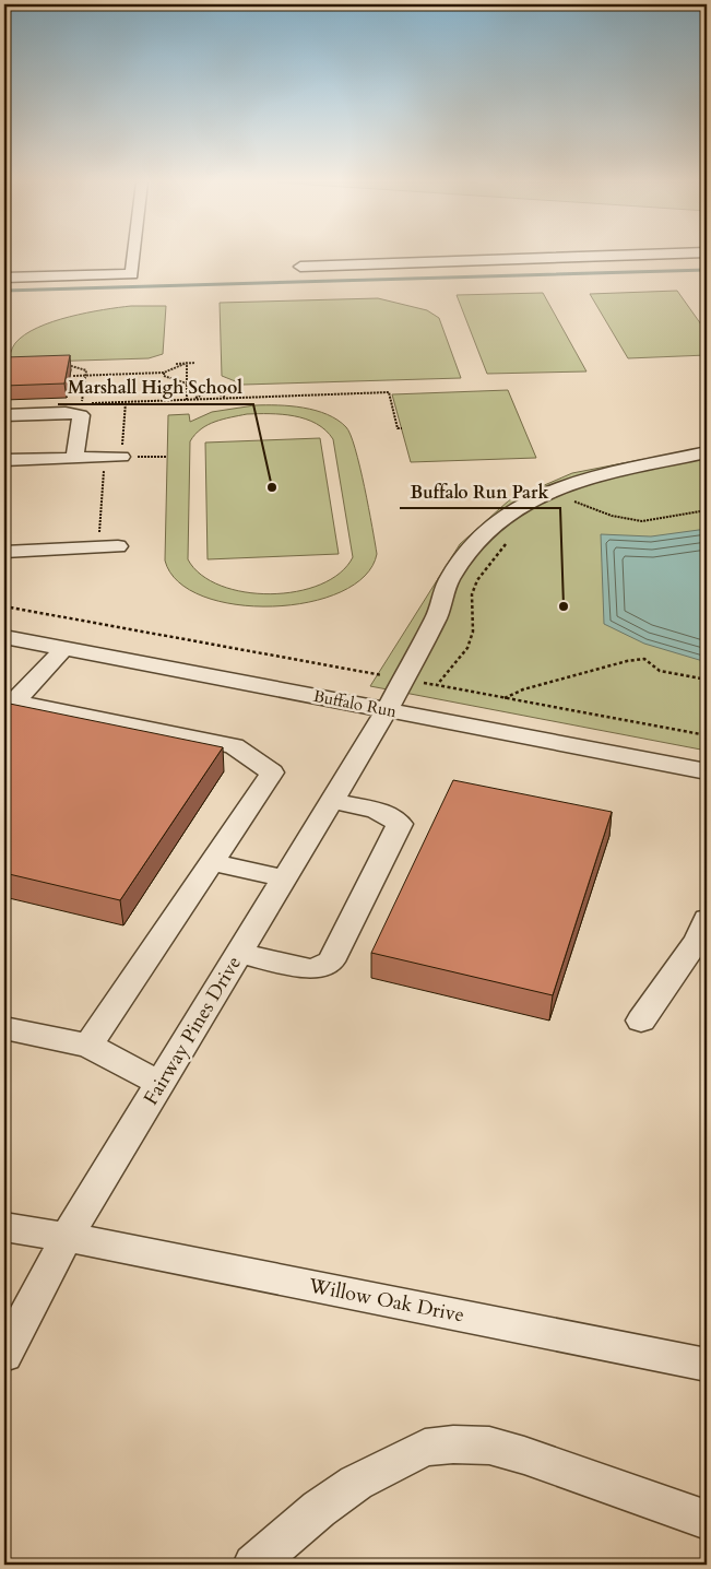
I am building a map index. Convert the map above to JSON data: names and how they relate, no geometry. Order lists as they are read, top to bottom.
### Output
{
  "streets": {
    "street": ["Buffalo Run", "Fairway Pines Drive", "Willow Oak Drive"]
  },
  "crossings": [
    ["Buffalo Run", "Fairway Pines Drive"],
    ["Fairway Pines Drive", "Willow Oak Drive"]
  ],
  "places": ["Marshall High School", "Buffalo Run Park"]
}
